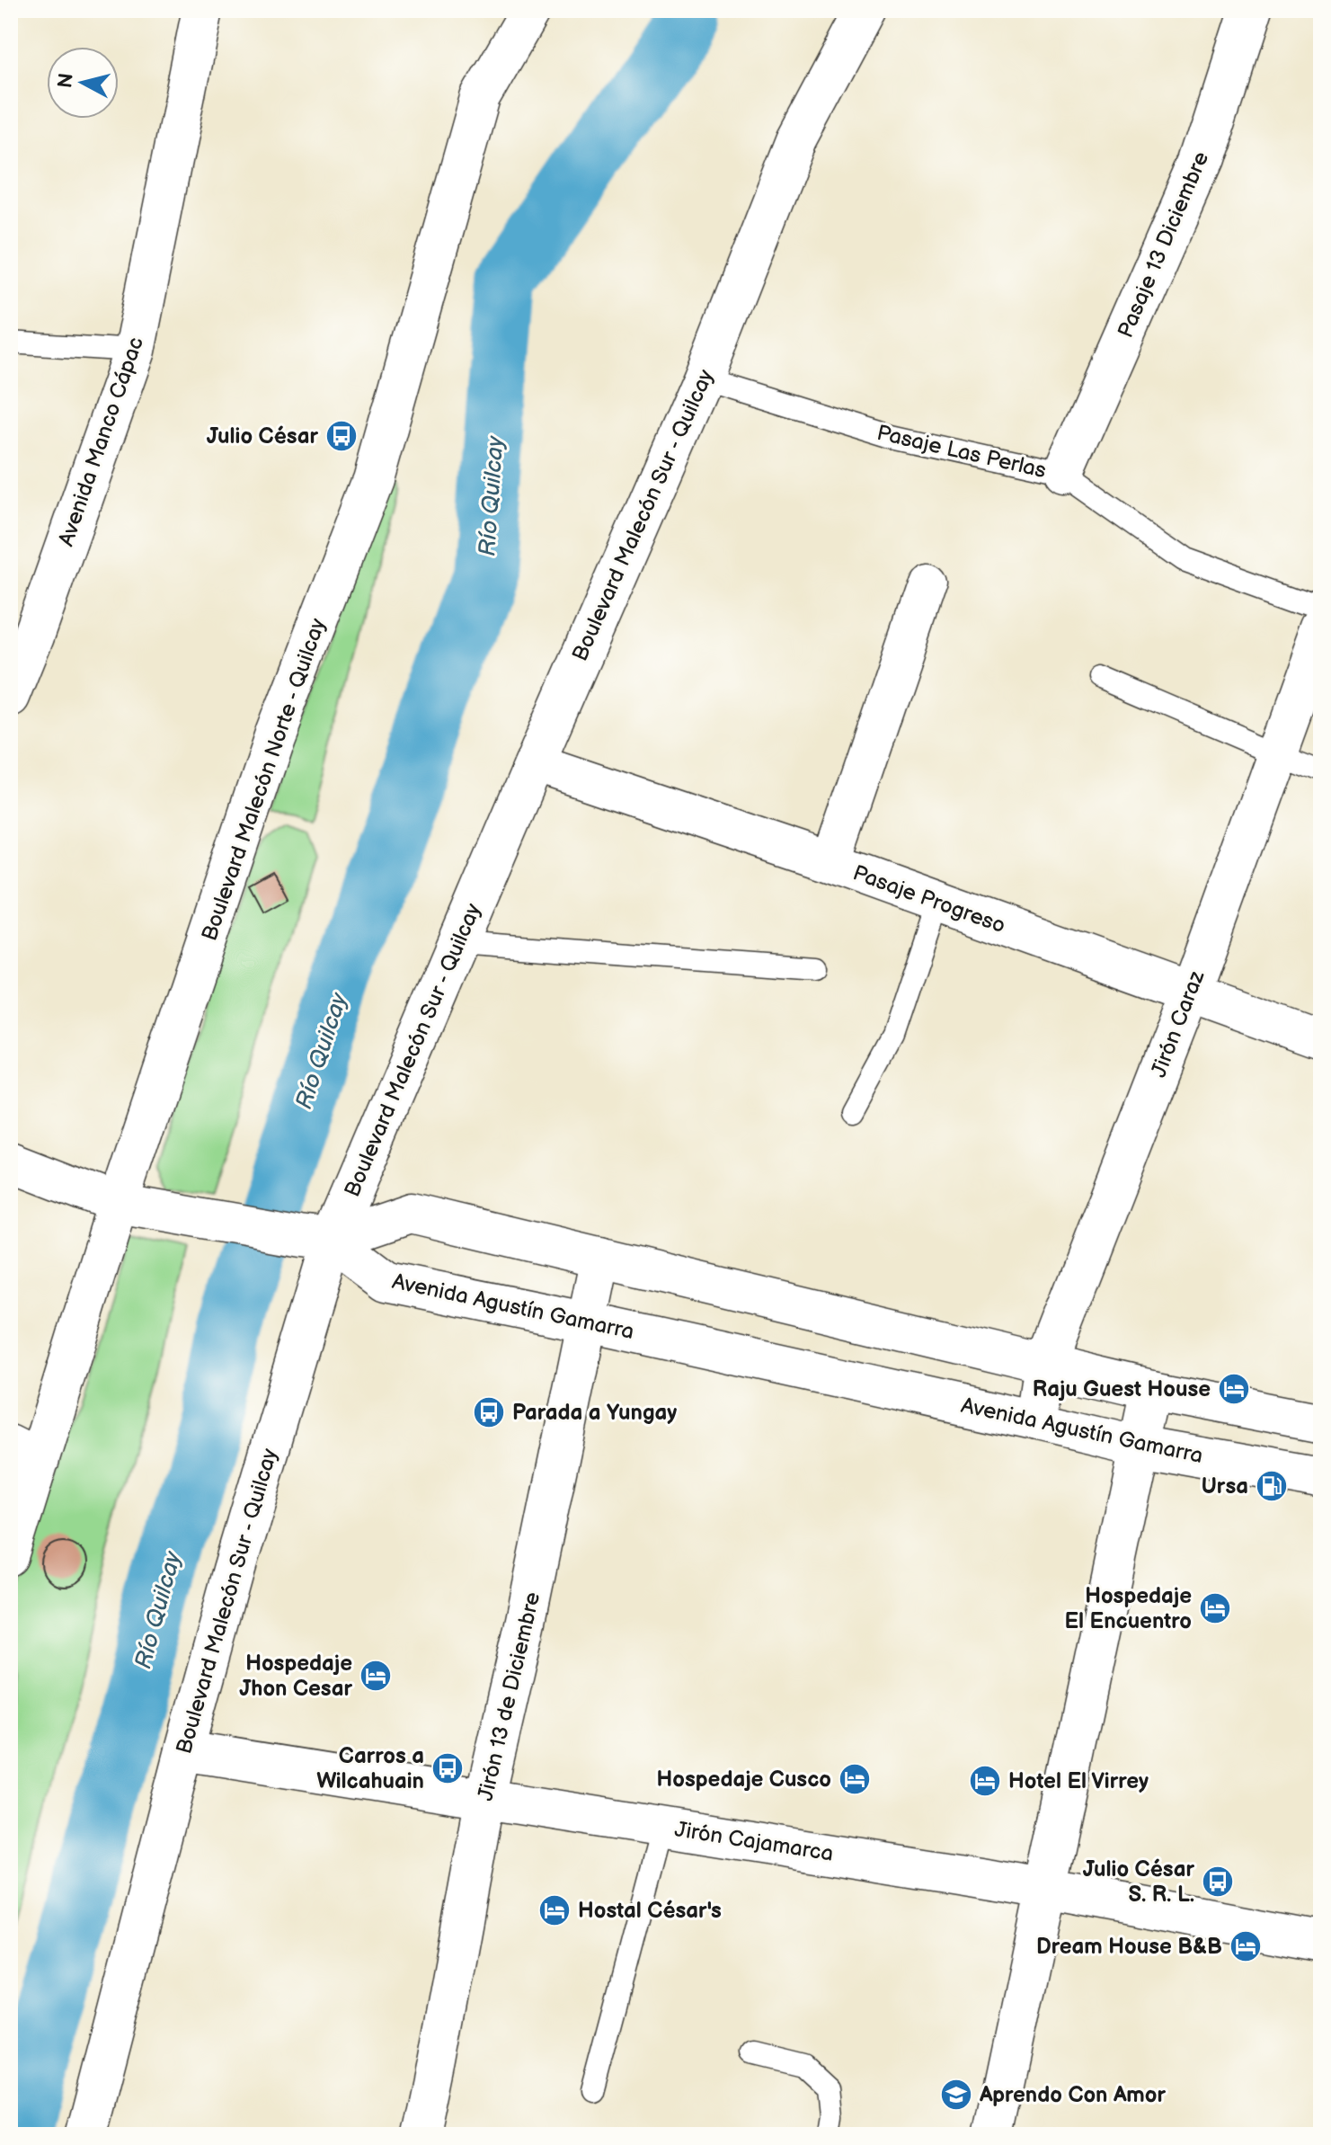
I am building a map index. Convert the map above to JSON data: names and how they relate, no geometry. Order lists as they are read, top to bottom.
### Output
{
  "streets": {
    "street": [
      "Pasaje 13 Diciembre",
      "Avenida Manco Cápac",
      "Boulevard Malecón Sur - Quilcay",
      "Boulevard Malecón Norte - Quilcay",
      "Pasaje Progreso",
      "Jirón Caraz",
      "Avenida Agustín Gamarra",
      "Jirón 13 de Diciembre",
      "Jirón Cajamarca"
    ],
    "lane": ["Pasaje Las Perlas"]
  },
  "crossings": [
    ["Pasaje 13 Diciembre", "Pasaje Las Perlas"],
    ["Pasaje Las Perlas", "Boulevard Malecón Sur - Quilcay"],
    ["Boulevard Malecón Sur - Quilcay", "Pasaje Progreso"],
    ["Boulevard Malecón Sur - Quilcay", "Avenida Agustín Gamarra"],
    ["Boulevard Malecón Sur - Quilcay", "Jirón Cajamarca"],
    ["Pasaje Progreso", "Jirón Caraz"],
    ["Jirón Caraz", "Avenida Agustín Gamarra"],
    ["Avenida Agustín Gamarra", "Jirón 13 de Diciembre"],
    ["Jirón 13 de Diciembre", "Jirón Cajamarca"]
  ],
  "water": ["Río Quilcay"],
  "places": {
    "bus stop": [
      "Julio César",
      "Parada a Yungay",
      "Carros a Wilcahuain",
      "Julio César S. R. L."
    ],
    "hotel": [
      "Raju Guest House",
      "Hospedaje El Encuentro",
      "Hospedaje Jhon Cesar",
      "Hospedaje Cusco",
      "Hotel El Virrey",
      "Hostal César's",
      "Dream House B&B"
    ],
    "fuel station": ["Ursa"],
    "school or university": ["Aprendo Con Amor"]
  },
  "north": "left"
}
